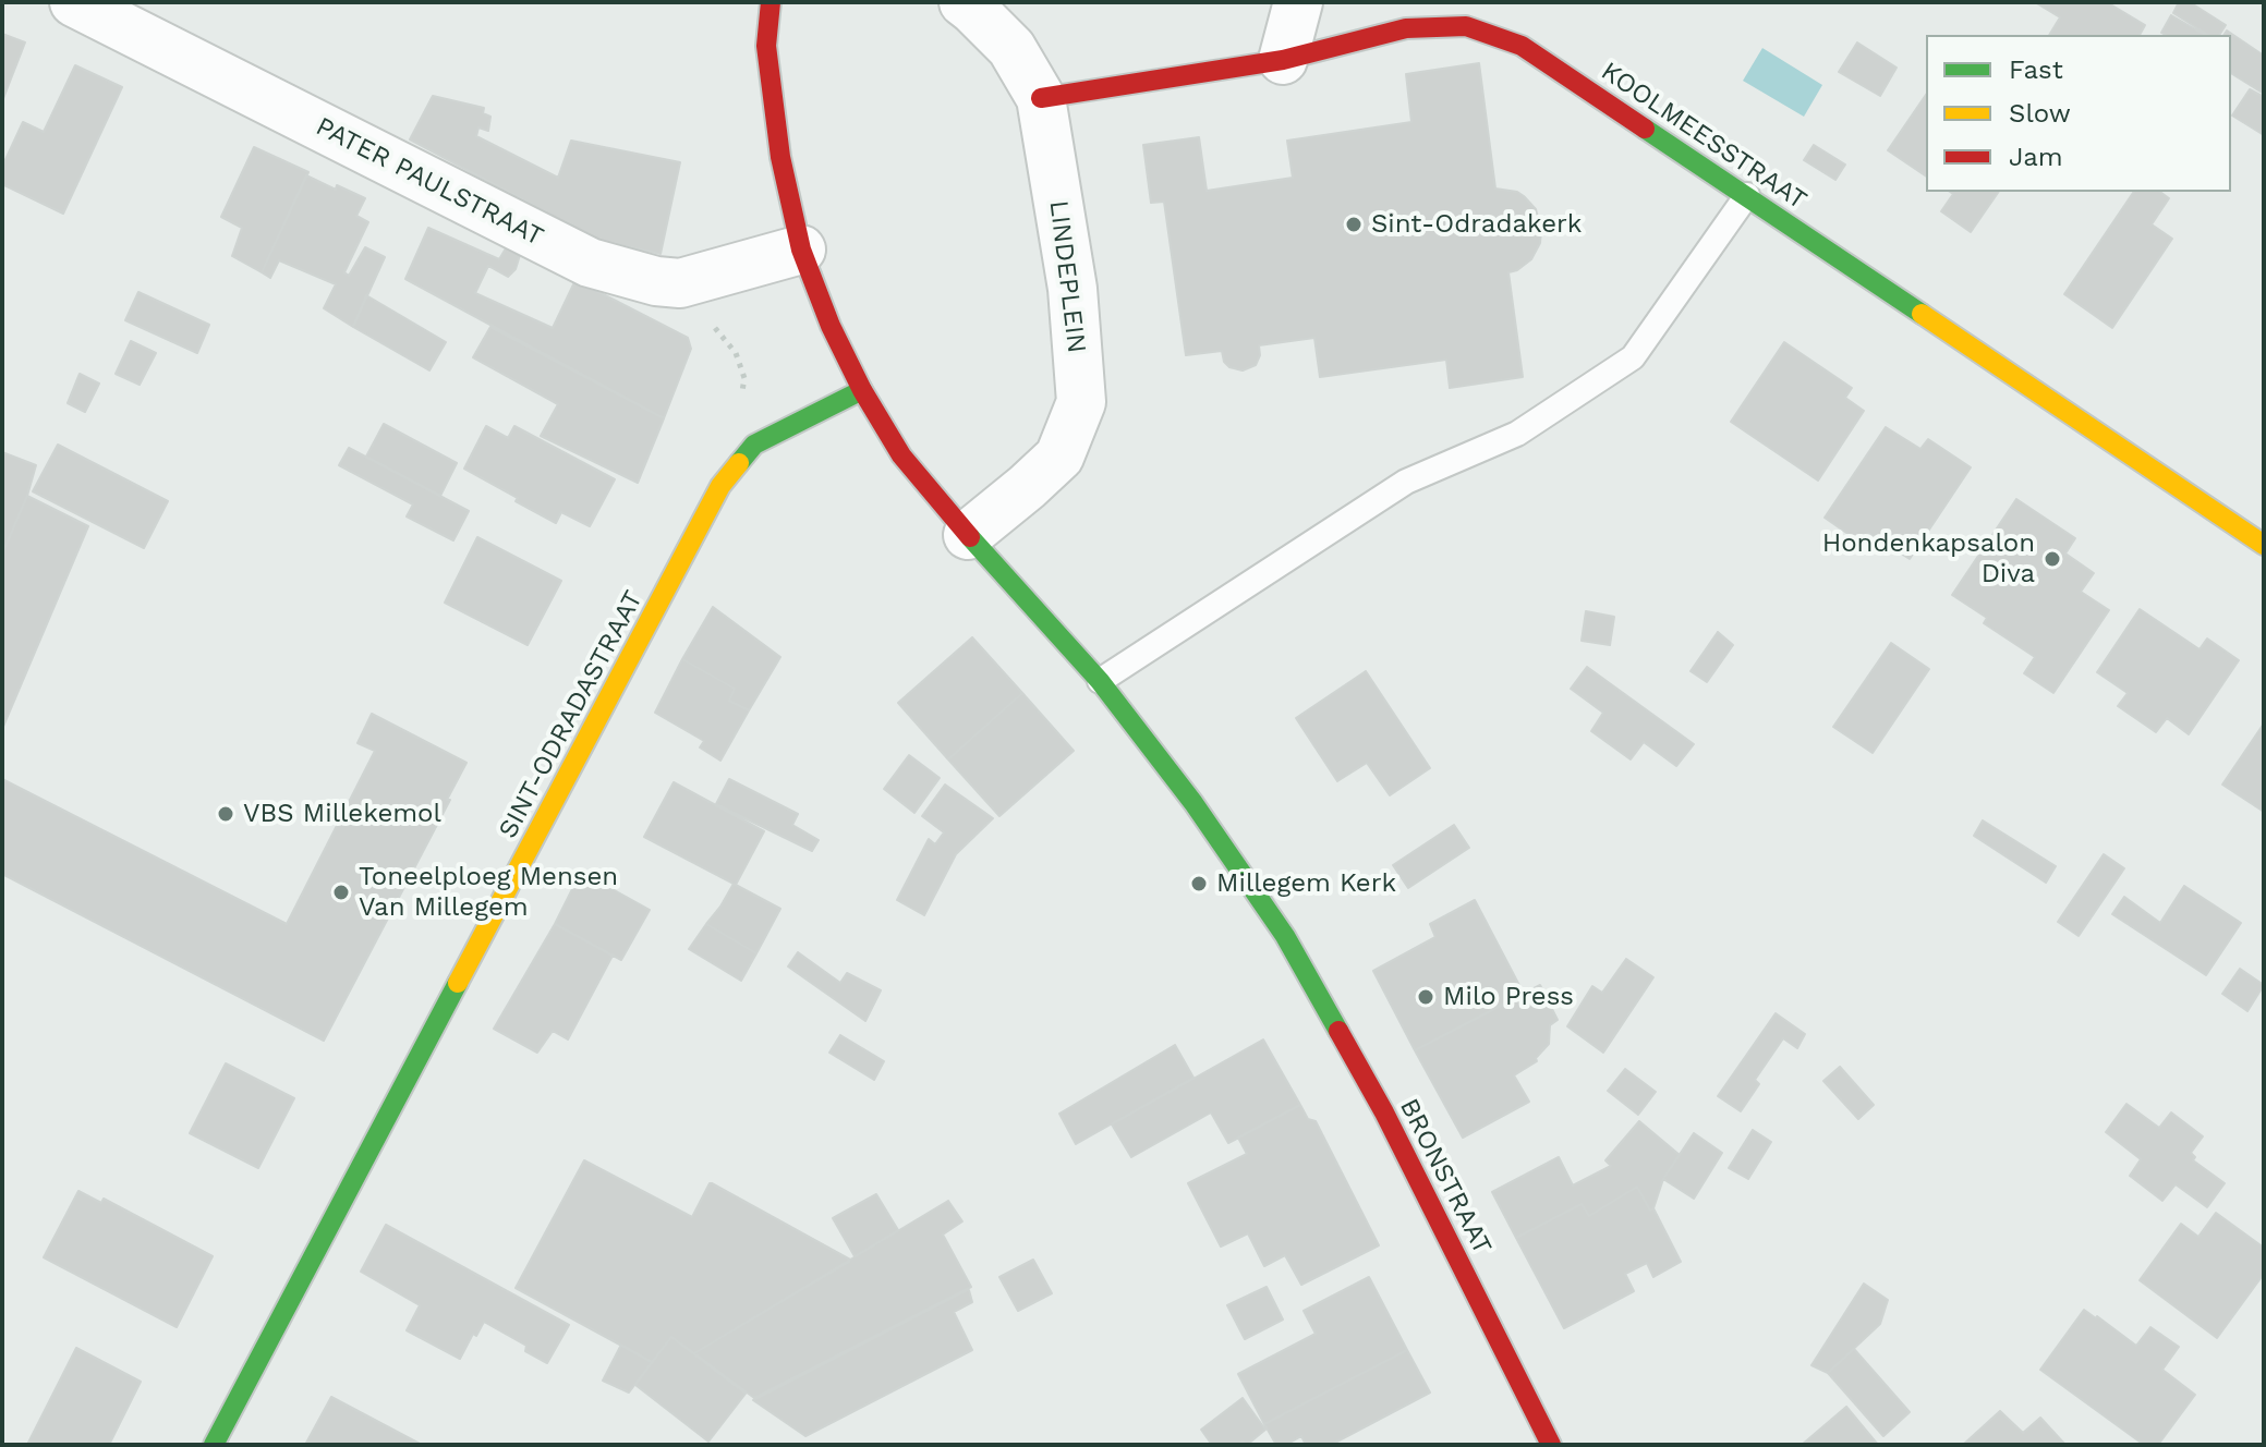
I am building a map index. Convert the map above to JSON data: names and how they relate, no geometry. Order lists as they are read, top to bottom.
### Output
{
  "streets": {
    "street": [
      "KOOLMEESSTRAAT",
      "PATER PAULSTRAAT",
      "LINDEPLEIN",
      "SINT-ODRADASTRAAT",
      "BRONSTRAAT"
    ]
  },
  "crossings": [
    ["KOOLMEESSTRAAT", "LINDEPLEIN"]
  ],
  "places": [
    "Sint-Odradakerk",
    "Hondenkapsalon Diva",
    "VBS Millekemol",
    "Millegem Kerk",
    "Toneelploeg Mensen Van Millegem",
    "Milo Press"
  ],
  "legend": ["Fast", "Slow", "Jam"]
}
